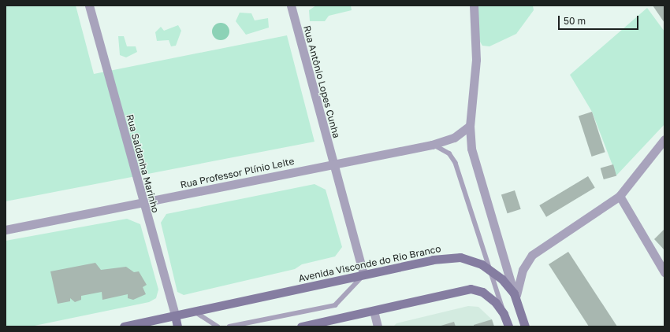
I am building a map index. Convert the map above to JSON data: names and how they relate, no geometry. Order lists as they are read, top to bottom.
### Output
{
  "streets": {
    "main road": ["Rua Saldanha Marinho", "Avenida Visconde do Rio Branco"],
    "street": ["Rua Antônio Lopes Cunha", "Rua Professor Plínio Leite"]
  },
  "crossings": [
    ["Rua Antônio Lopes Cunha", "Rua Professor Plínio Leite"],
    ["Rua Antônio Lopes Cunha", "Avenida Visconde do Rio Branco"],
    ["Rua Saldanha Marinho", "Rua Professor Plínio Leite"],
    ["Rua Saldanha Marinho", "Avenida Visconde do Rio Branco"]
  ],
  "scale_bar": "50 m"
}
